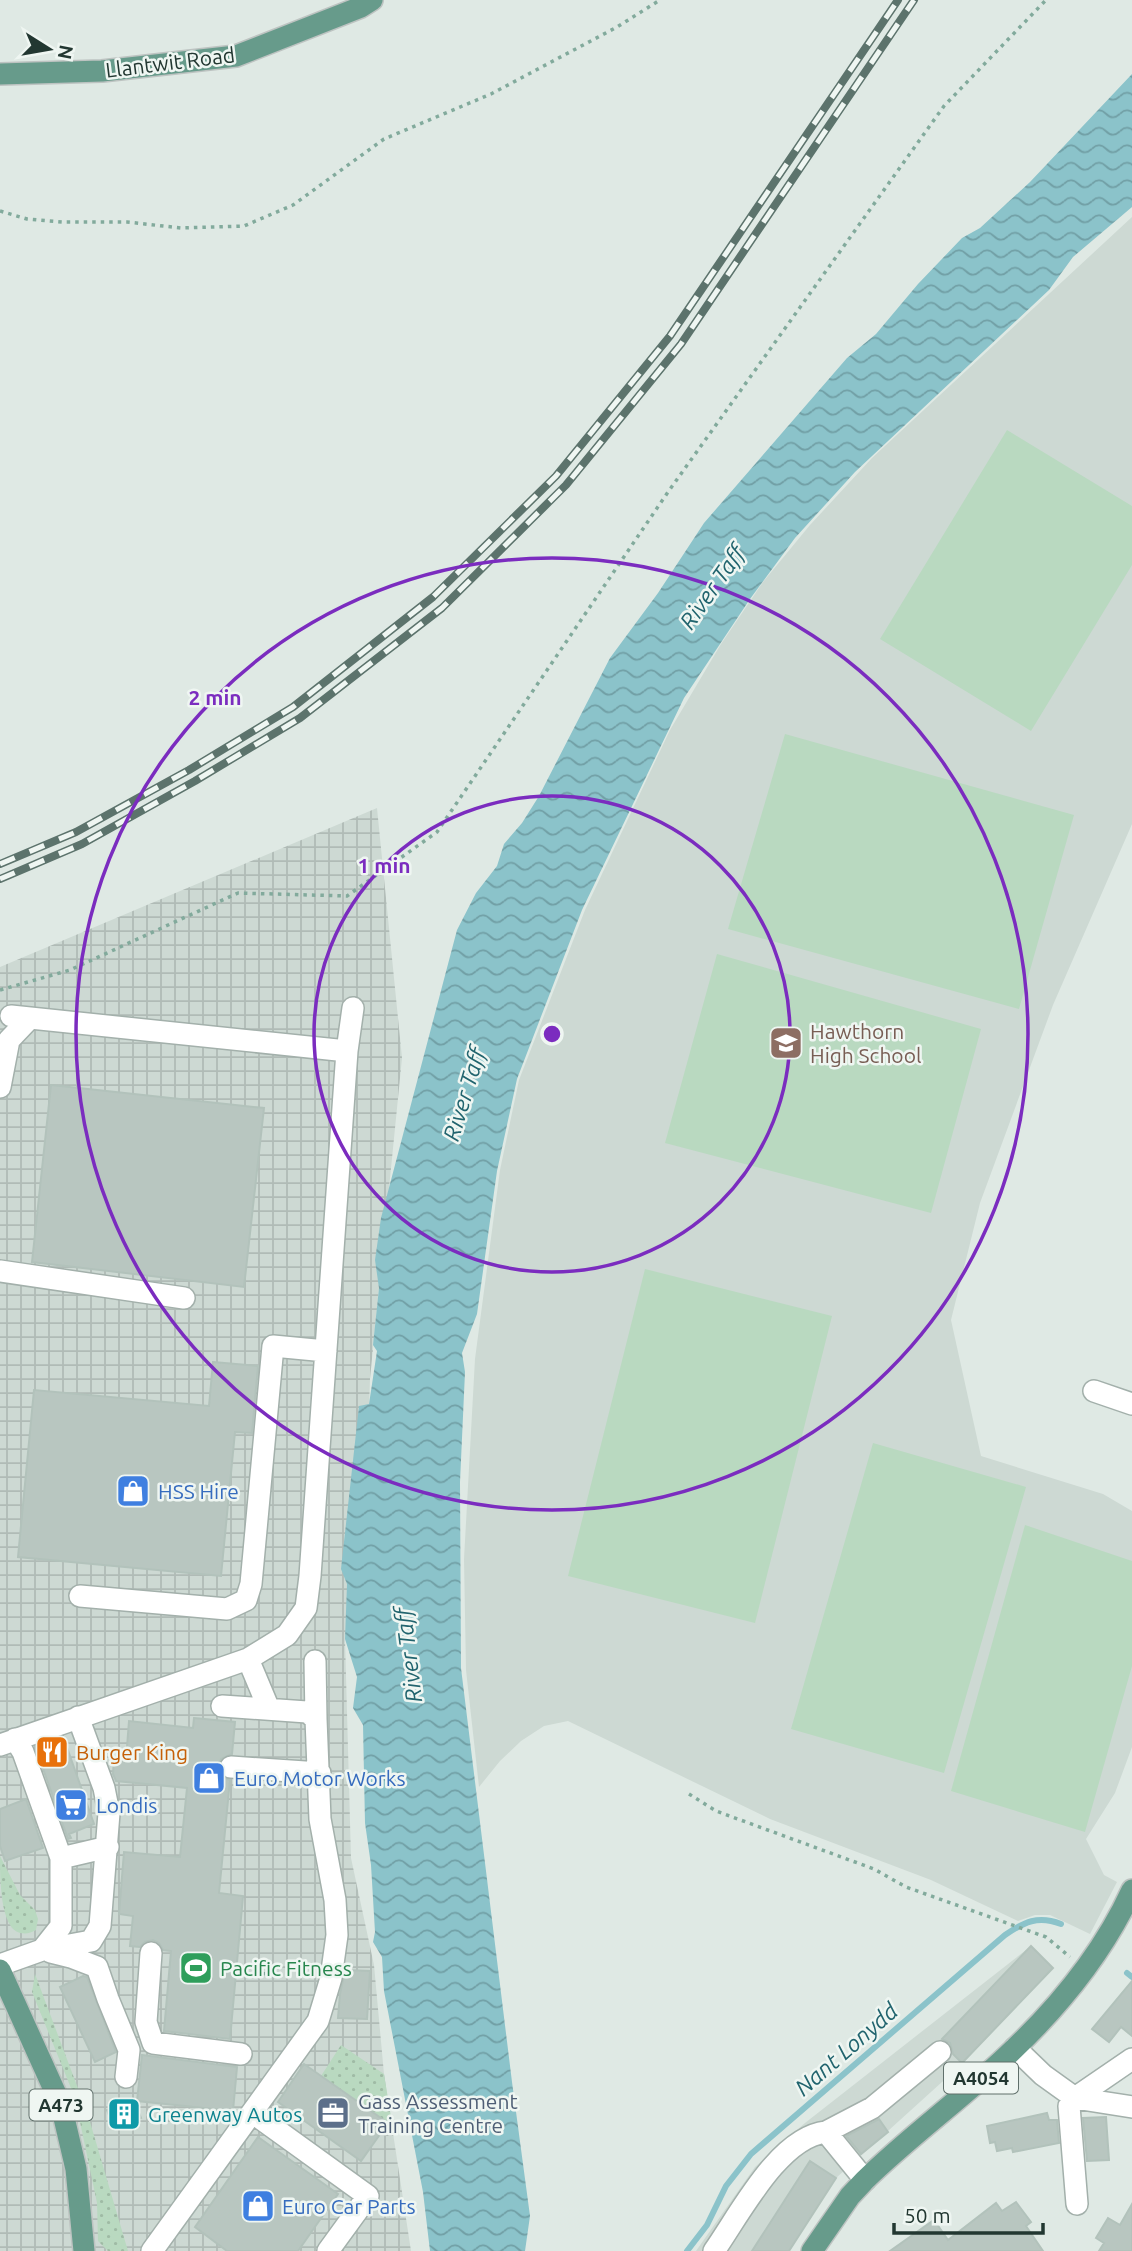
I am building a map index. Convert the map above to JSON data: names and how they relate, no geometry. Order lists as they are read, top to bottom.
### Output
{
  "streets": {
    "main road": ["Llantwit Road", "A4054", "A473"]
  },
  "water": ["River Taff", "Nant Lonydd"],
  "places": {
    "school or university": ["Hawthorn High School"],
    "shop": ["HSS Hire", "Euro Motor Works", "Euro Car Parts"],
    "restaurant": ["Burger King"],
    "supermarket": ["Londis"],
    "sports": ["Pacific Fitness"],
    "office": ["Gass Assessment Training Centre"],
    "building": ["Greenway Autos"]
  },
  "scale_bar": "50 m",
  "north": "right",
  "rings": ["2 min", "1 min"]
}
